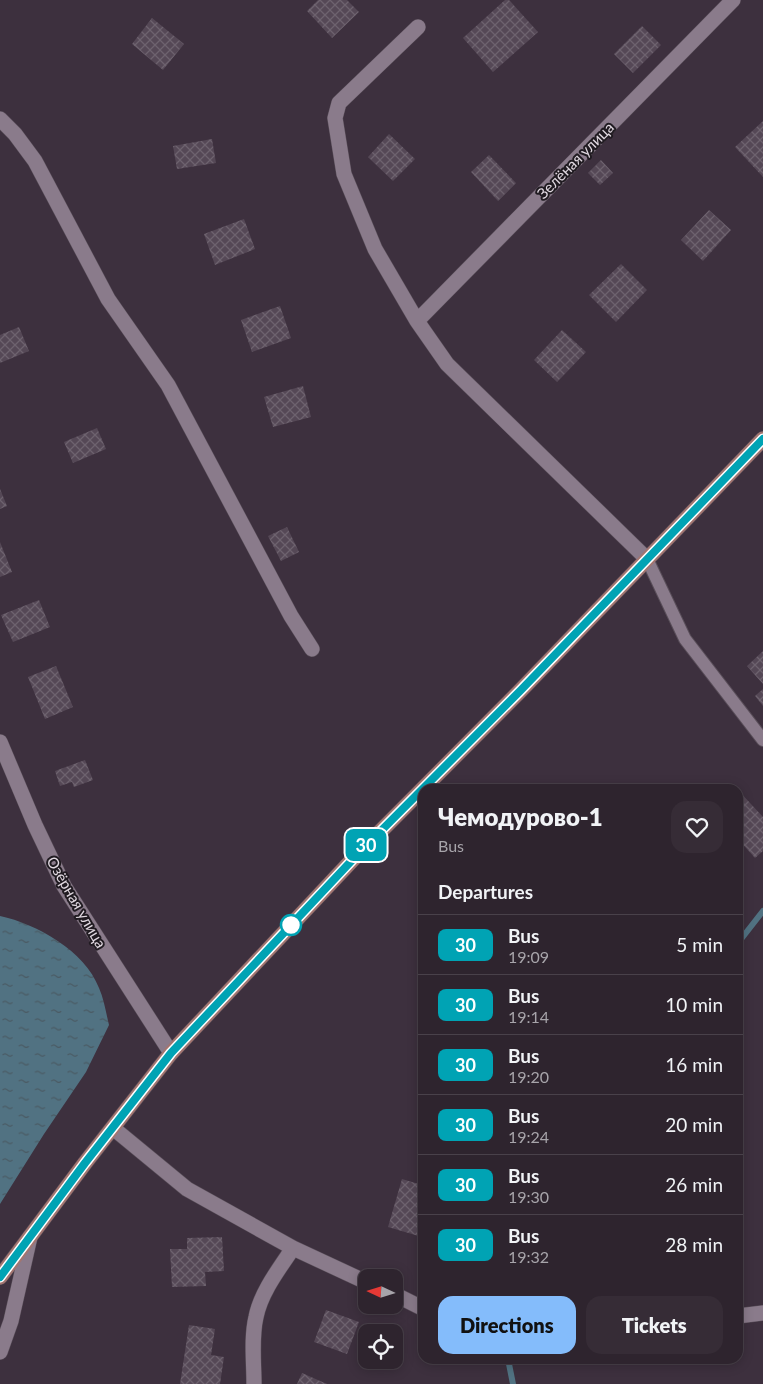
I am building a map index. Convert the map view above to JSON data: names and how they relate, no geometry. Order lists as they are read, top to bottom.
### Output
{
  "streets": {
    "street": ["Зелёная улица", "Озёрная улица"]
  },
  "lines": ["bus line 30"],
  "north": "left",
  "page": {
    "on_map": "30",
    "heading": [
      ["Чемодурово-1", "Bus"],
      "Departures"
    ],
    "list": [
      {
        "mark": "30",
        "name": "Bus",
        "note": "19:09",
        "value": "5 min"
      },
      {
        "mark": "30",
        "name": "Bus",
        "note": "19:14",
        "value": "10 min"
      },
      {
        "mark": "30",
        "name": "Bus",
        "note": "19:20",
        "value": "16 min"
      },
      {
        "mark": "30",
        "name": "Bus",
        "note": "19:24",
        "value": "20 min"
      },
      {
        "mark": "30",
        "name": "Bus",
        "note": "19:30",
        "value": "26 min"
      },
      {
        "mark": "30",
        "name": "Bus",
        "note": "19:32",
        "value": "28 min"
      }
    ],
    "buttons": ["Directions", "Tickets"]
  }
}
